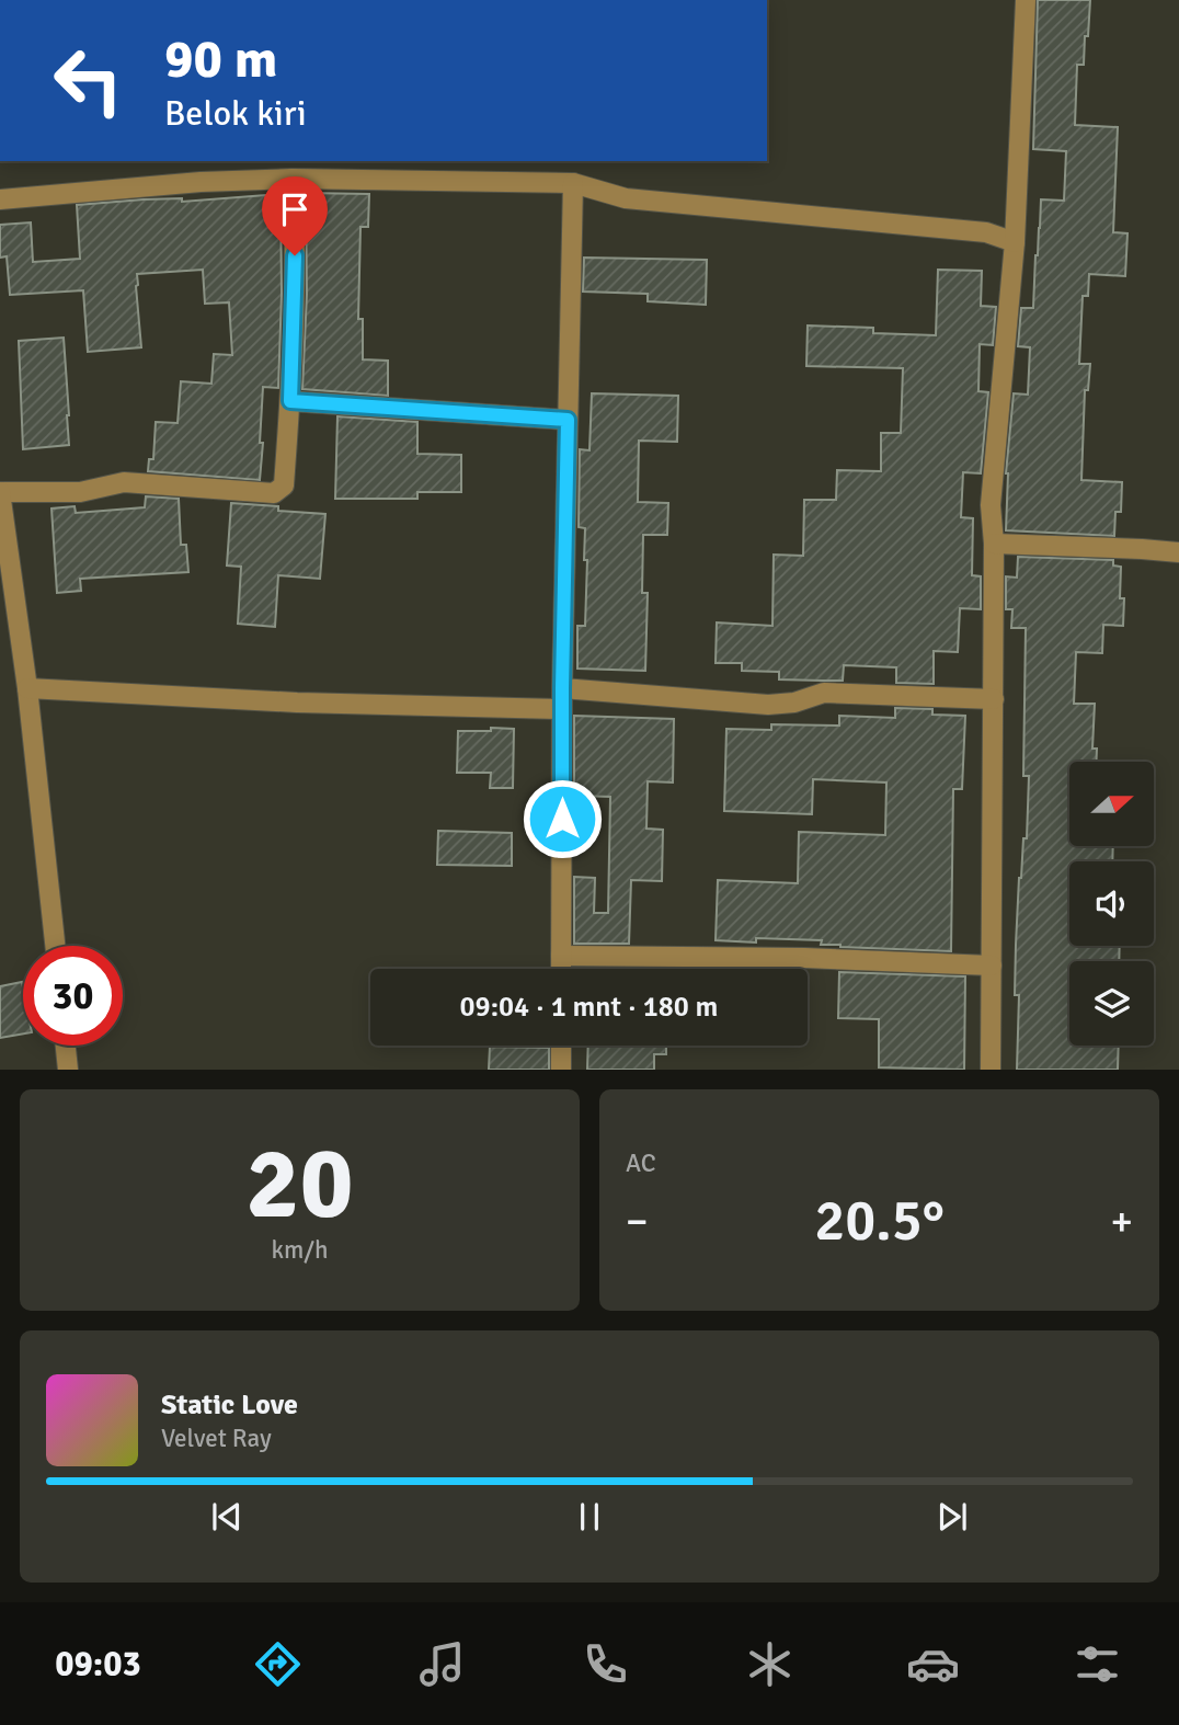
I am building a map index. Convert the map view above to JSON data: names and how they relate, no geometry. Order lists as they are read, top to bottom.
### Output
{
  "north": "right",
  "page": {
    "turn": ["90 m", "Belok kiri"],
    "limit": "30",
    "trip": "09:04 · 1 mnt · 180 m",
    "tile": [
      ["20", "km/h"],
      "AC"
    ],
    "heat": ["−", "20.5°", "+"],
    "song": ["Static Love", "Velvet Ray"],
    "tabs": "09:03"
  }
}
